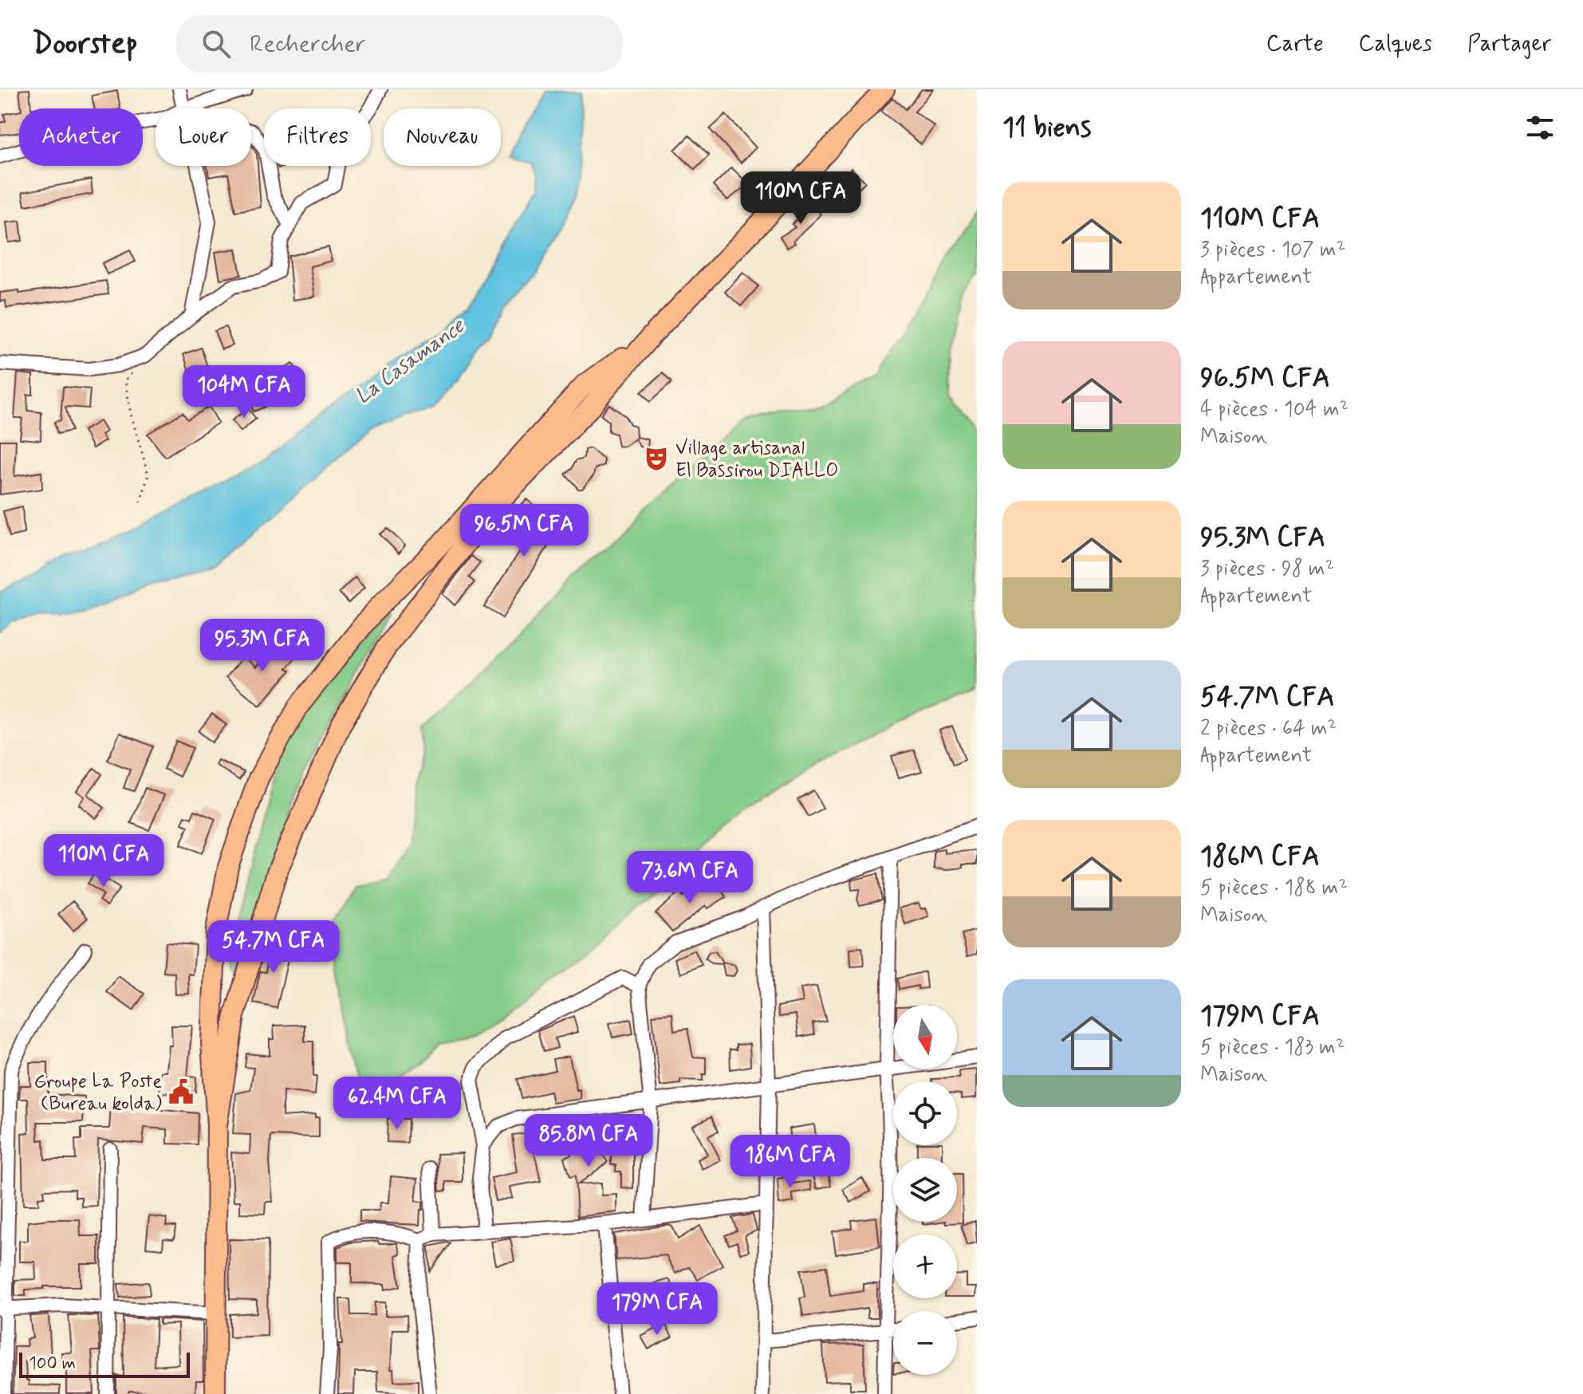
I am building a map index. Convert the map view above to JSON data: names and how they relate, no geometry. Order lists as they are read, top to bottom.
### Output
{
  "water": ["La Casamance"],
  "places": {
    "theatre": ["Village artisanal El Bassirou DIALLO"],
    "public building": ["Groupe La Poste (Bureau kolda)"]
  },
  "scale_bar": "100 m",
  "north": "bottom",
  "page": {
    "header": "Doorstep",
    "search": "Rechercher",
    "nav": ["Carte", "Calques", "Partager"],
    "heading": "11 biens",
    "chip": [
      "Acheter",
      "Louer",
      "Filtres",
      "Nouveau"
    ],
    "list": [
      {
        "name": "110M CFA",
        "note": "3 pièces · 107 m² · Appartement"
      },
      {
        "name": "96.5M CFA",
        "note": "4 pièces · 104 m² · Maison"
      },
      {
        "name": "95.3M CFA",
        "note": "3 pièces · 98 m² · Appartement"
      },
      {
        "name": "54.7M CFA",
        "note": "2 pièces · 64 m² · Appartement"
      },
      {
        "name": "186M CFA",
        "note": "5 pièces · 188 m² · Maison"
      },
      {
        "name": "179M CFA",
        "note": "5 pièces · 183 m² · Maison"
      }
    ],
    "price": [
      "110M CFA",
      "104M CFA",
      "96.5M CFA",
      "95.3M CFA",
      "110M CFA",
      "73.6M CFA",
      "54.7M CFA",
      "62.4M CFA",
      "85.8M CFA",
      "186M CFA",
      "179M CFA"
    ],
    "map_buttons": ["+", "−"],
    "scale": "100 m"
  }
}
